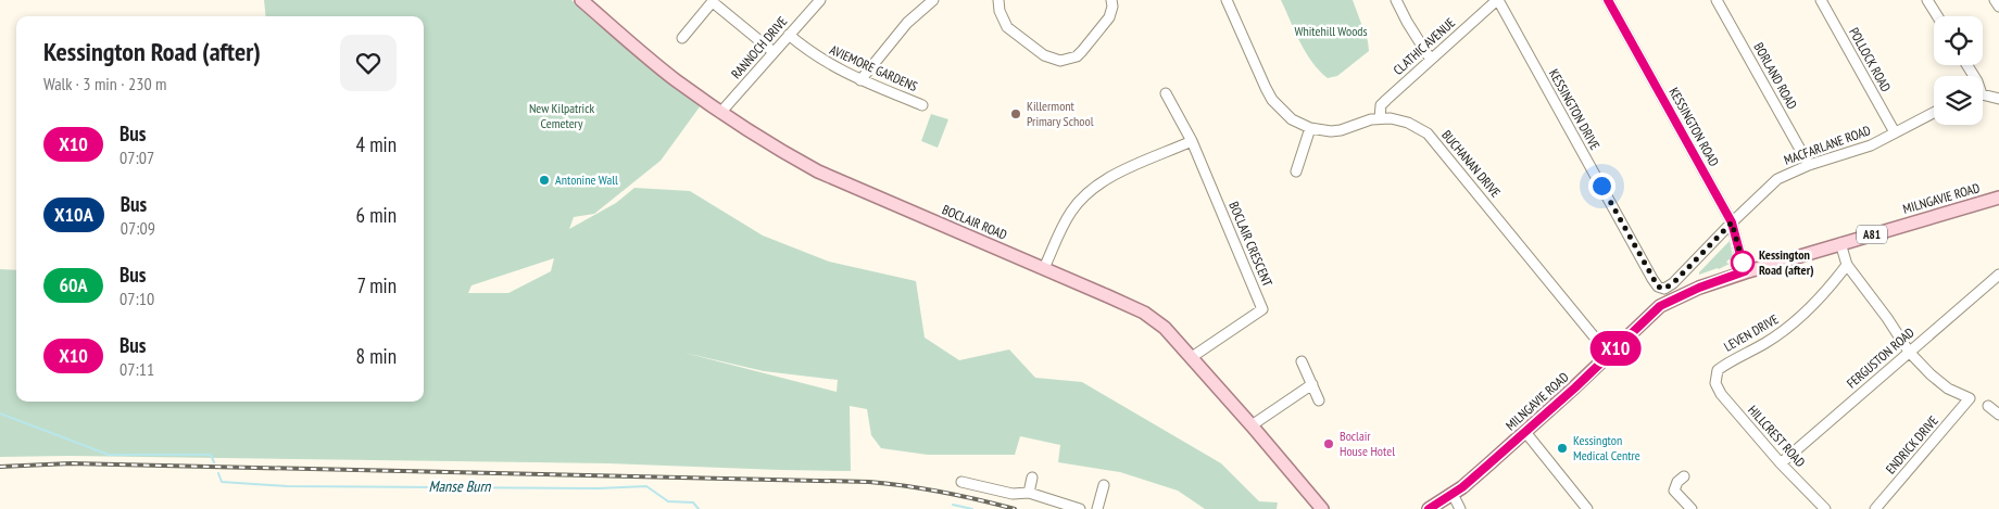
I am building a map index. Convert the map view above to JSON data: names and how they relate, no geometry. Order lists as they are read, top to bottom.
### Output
{
  "streets": {
    "main road": ["MILNGAVIE ROAD", "BOCLAIR ROAD", "A81"],
    "street": [
      "CLATHIC AVENUE",
      "RANNOCH DRIVE",
      "POLLOCK ROAD",
      "AVIEMORE GARDENS",
      "BORLAND ROAD",
      "KESSINGTON DRIVE",
      "KESSINGTON ROAD",
      "MACFARLANE ROAD",
      "BUCHANAN DRIVE",
      "BOCLAIR CRESCENT",
      "LEVEN DRIVE",
      "FERGUSTON ROAD",
      "HILLCREST ROAD",
      "ENDRICK DRIVE"
    ]
  },
  "crossings": [
    ["CLATHIC AVENUE", "KESSINGTON DRIVE"],
    ["CLATHIC AVENUE", "BUCHANAN DRIVE"],
    ["RANNOCH DRIVE", "AVIEMORE GARDENS"],
    ["RANNOCH DRIVE", "BOCLAIR ROAD"],
    ["POLLOCK ROAD", "MACFARLANE ROAD"],
    ["BORLAND ROAD", "MACFARLANE ROAD"],
    ["KESSINGTON DRIVE", "KESSINGTON ROAD"],
    ["KESSINGTON DRIVE", "MACFARLANE ROAD"],
    ["KESSINGTON ROAD", "MACFARLANE ROAD"],
    ["KESSINGTON ROAD", "MILNGAVIE ROAD"],
    ["BUCHANAN DRIVE", "MILNGAVIE ROAD"],
    ["BOCLAIR ROAD", "BOCLAIR CRESCENT"],
    ["LEVEN DRIVE", "HILLCREST ROAD"],
    ["FERGUSTON ROAD", "HILLCREST ROAD"],
    ["FERGUSTON ROAD", "ENDRICK DRIVE"]
  ],
  "water": ["Manse Burn"],
  "parks": ["Whitehill Woods", "New Kilpatrick Cemetery"],
  "places": [
    "Killermont Primary School",
    "Antonine Wall",
    "Kessington Road (after)",
    "Boclair House Hotel",
    "Kessington Medical Centre"
  ],
  "lines": ["bus line X10"],
  "page": {
    "on_map": "X10",
    "heading": ["Kessington Road (after)", "Walk · 3 min · 230 m"],
    "list": [
      {
        "mark": "X10",
        "name": "Bus",
        "note": "07:07",
        "value": "4 min"
      },
      {
        "mark": "X10A",
        "name": "Bus",
        "note": "07:09",
        "value": "6 min"
      },
      {
        "mark": "60A",
        "name": "Bus",
        "note": "07:10",
        "value": "7 min"
      },
      {
        "mark": "X10",
        "name": "Bus",
        "note": "07:11",
        "value": "8 min"
      }
    ]
  }
}
